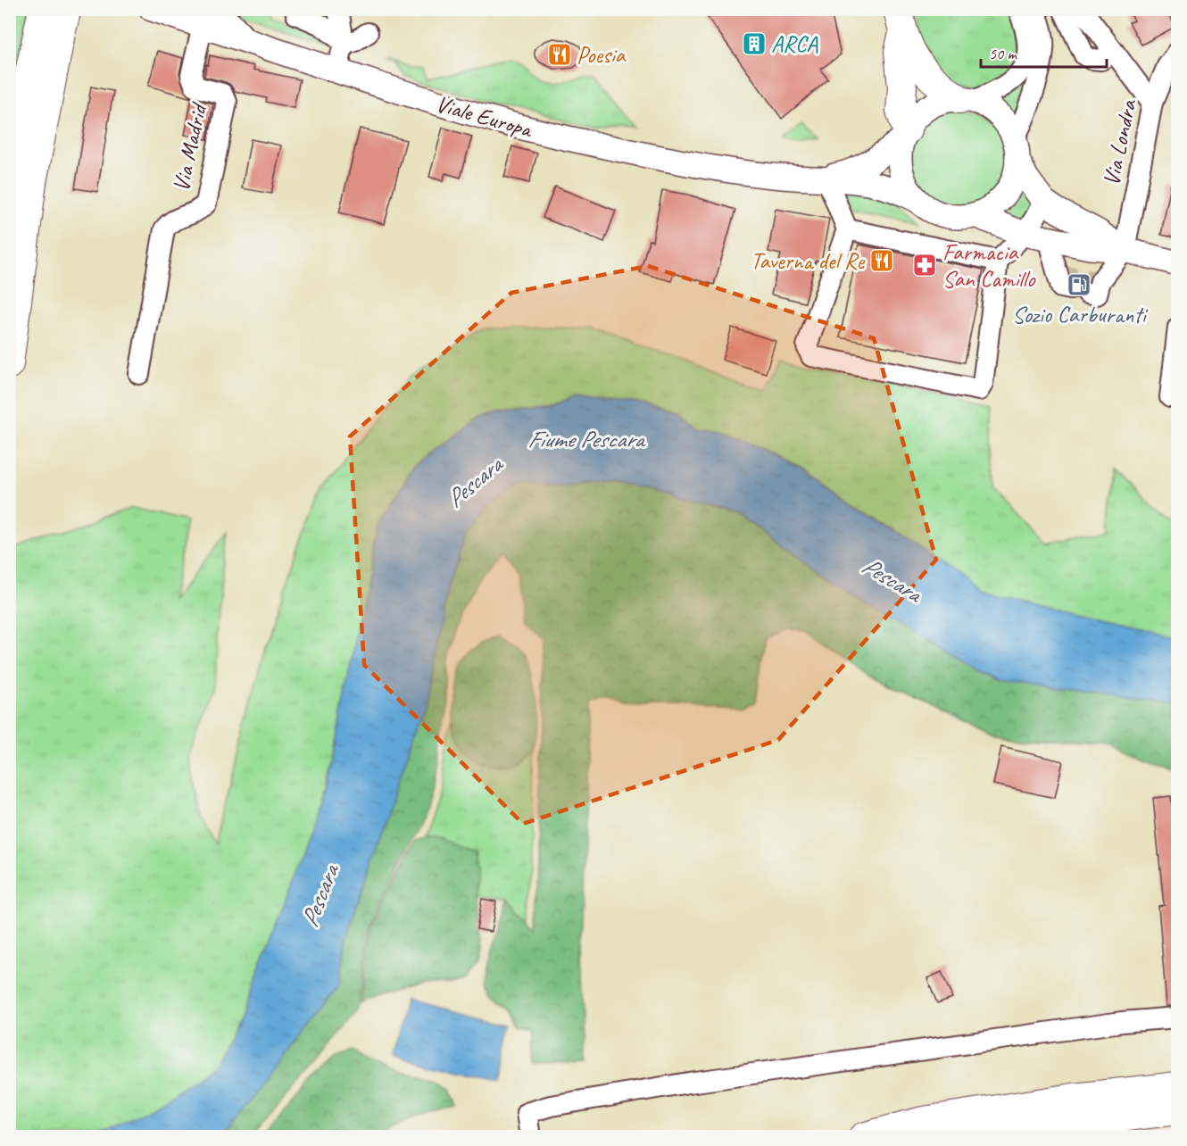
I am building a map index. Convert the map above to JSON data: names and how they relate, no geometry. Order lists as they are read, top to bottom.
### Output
{
  "streets": {
    "main road": ["Viale Europa"],
    "street": ["Via Londra", "Via Madrid"]
  },
  "crossings": [
    ["Viale Europa", "Via Madrid"]
  ],
  "water": ["Fiume Pescara", "Pescara"],
  "places": {
    "building": ["ARCA"],
    "restaurant": ["Poesia", "Taverna del Re"],
    "pharmacy": ["Farmacia San Camillo"],
    "fuel station": ["Sozio Carburanti"]
  },
  "scale_bar": "50 m"
}
